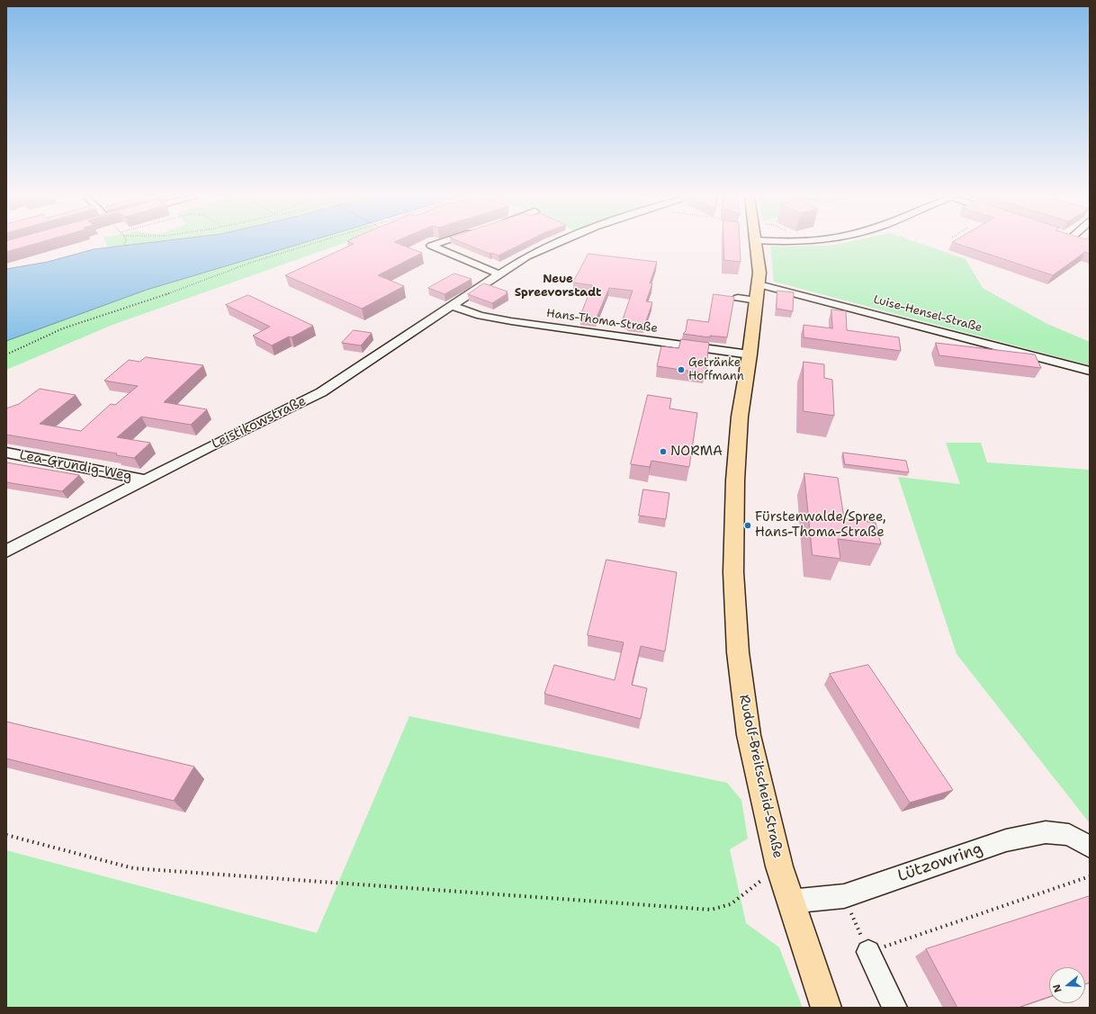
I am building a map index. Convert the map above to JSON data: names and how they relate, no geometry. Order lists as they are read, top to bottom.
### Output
{
  "streets": {
    "main road": ["Rudolf-Breitscheid-Straße"],
    "street": [
      "Luise-Hensel-Straße",
      "Hans-Thoma-Straße",
      "Leistikowstraße",
      "Lea-Grundig-Weg",
      "Lützowring"
    ]
  },
  "crossings": [
    ["Luise-Hensel-Straße", "Rudolf-Breitscheid-Straße"],
    ["Hans-Thoma-Straße", "Leistikowstraße"],
    ["Hans-Thoma-Straße", "Rudolf-Breitscheid-Straße"],
    ["Leistikowstraße", "Lea-Grundig-Weg"],
    ["Rudolf-Breitscheid-Straße", "Lützowring"]
  ],
  "districts": ["Neue Spreevorstadt"],
  "places": ["Getränke Hoffmann", "NORMA", "Fürstenwalde/Spree, Hans-Thoma-Straße"],
  "north": "left"
}
